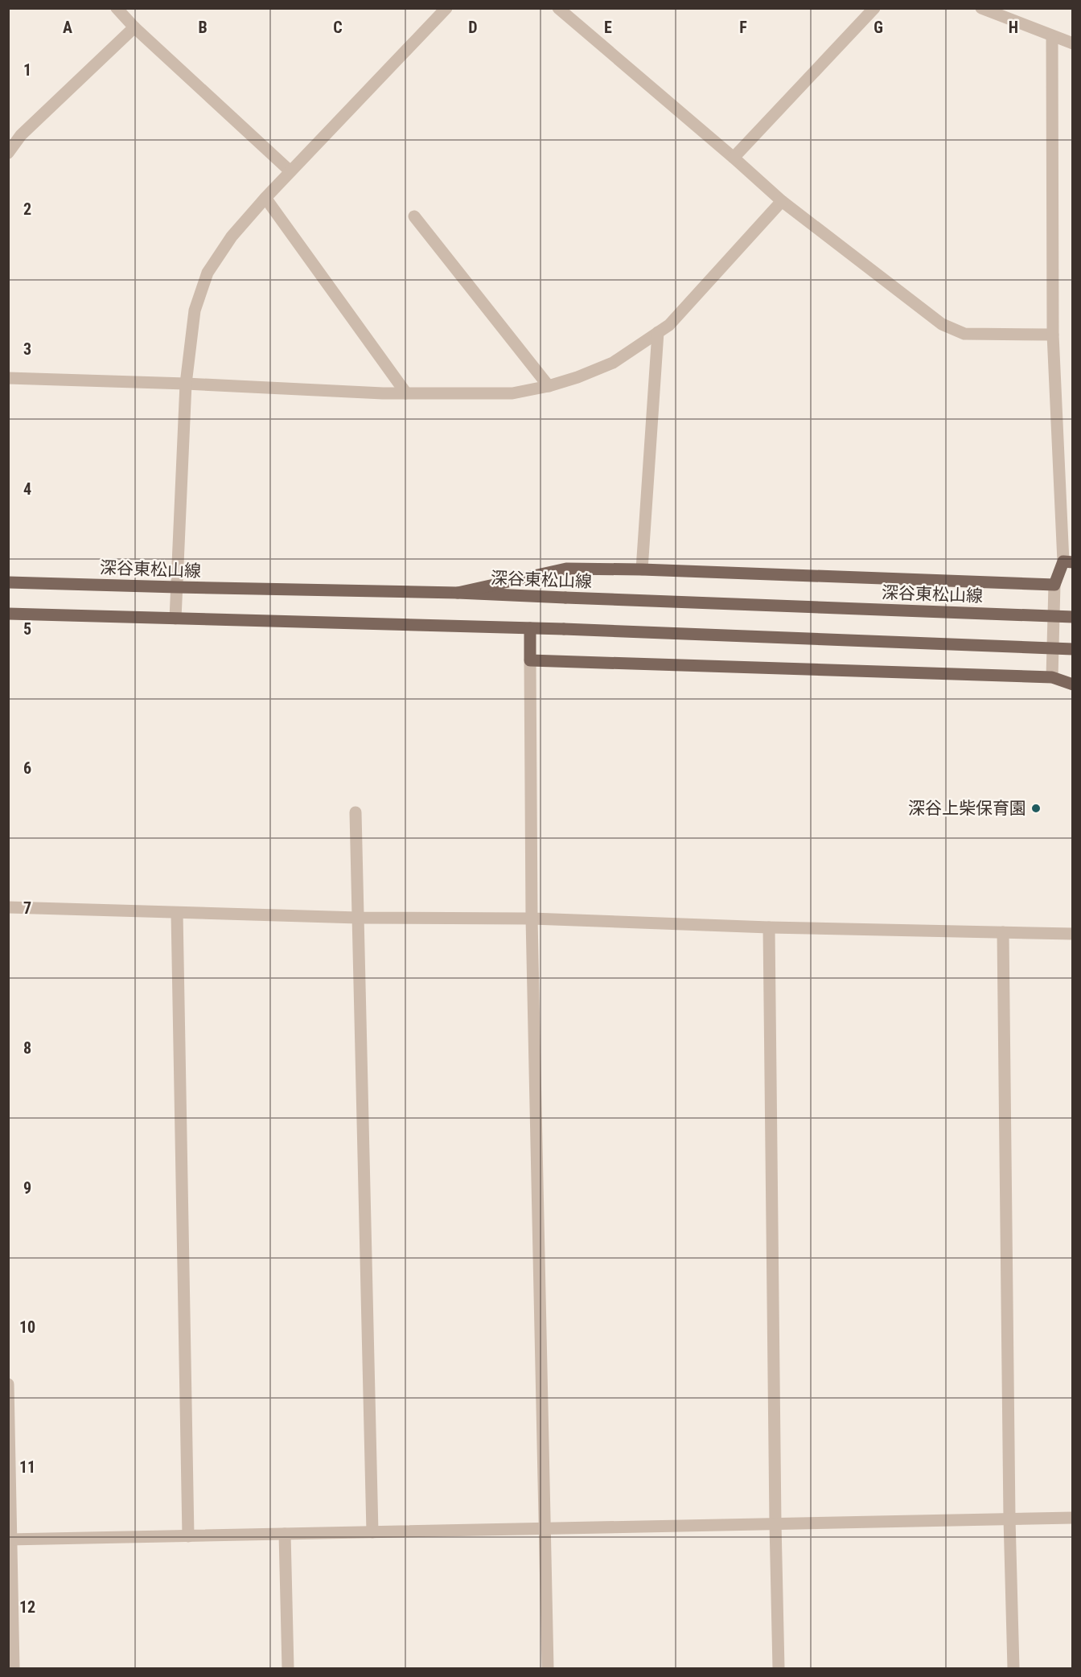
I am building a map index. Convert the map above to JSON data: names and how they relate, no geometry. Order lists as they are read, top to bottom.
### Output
{
  "streets": {
    "main road": ["深谷東松山線"]
  },
  "places": ["深谷上柴保育園"],
  "grid": {
    "columns": [
      "A",
      "B",
      "C",
      "D",
      "E",
      "F",
      "G",
      "H"
    ],
    "rows": [
      "1",
      "2",
      "3",
      "4",
      "5",
      "6",
      "7",
      "8",
      "9",
      "10",
      "11",
      "12"
    ]
  }
}
